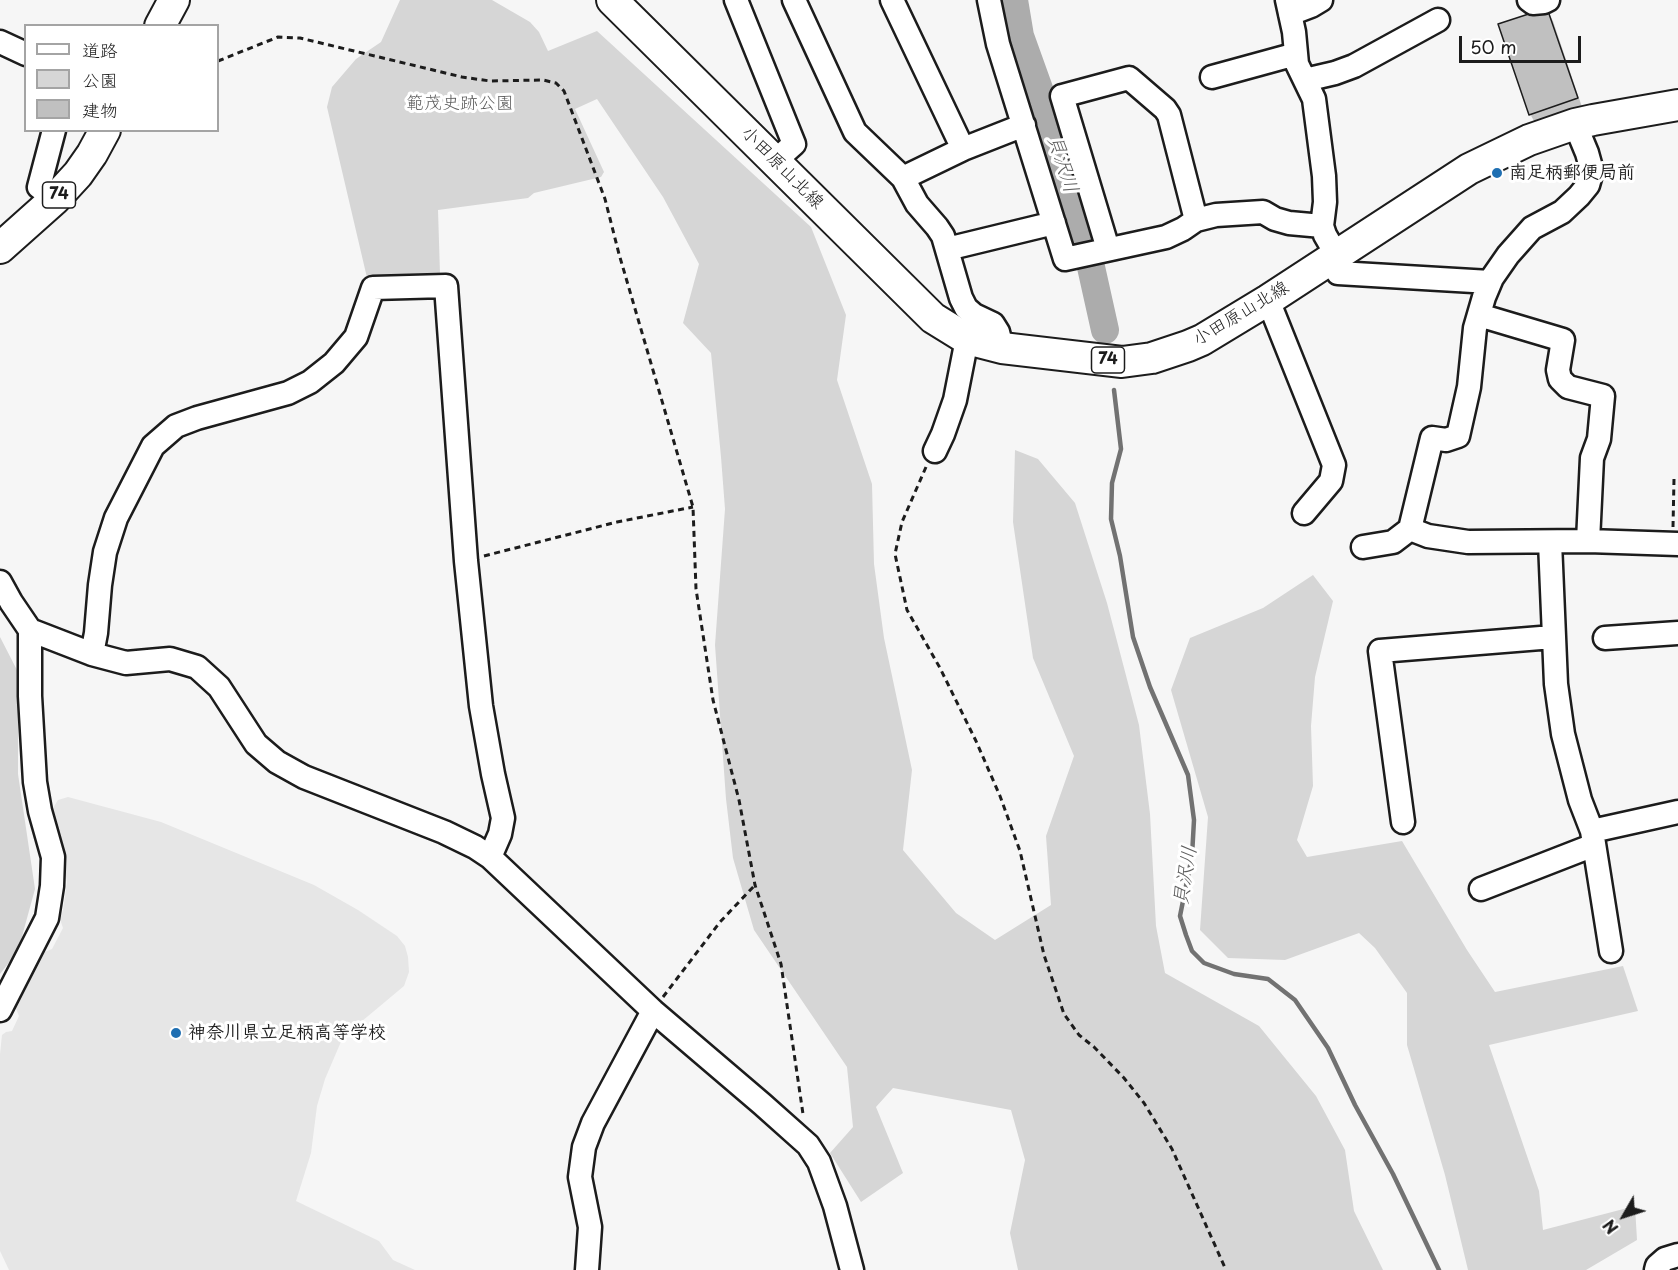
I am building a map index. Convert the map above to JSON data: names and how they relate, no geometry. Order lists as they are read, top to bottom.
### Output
{
  "streets": {
    "main road": ["小田原山北線", "74"]
  },
  "water": ["貝沢川"],
  "parks": ["範茂史跡公園"],
  "places": ["南足柄郵便局前", "神奈川県立足柄高等学校"],
  "legend": ["道路", "公園", "建物"],
  "scale_bar": "50 m",
  "north": "bottom left"
}
